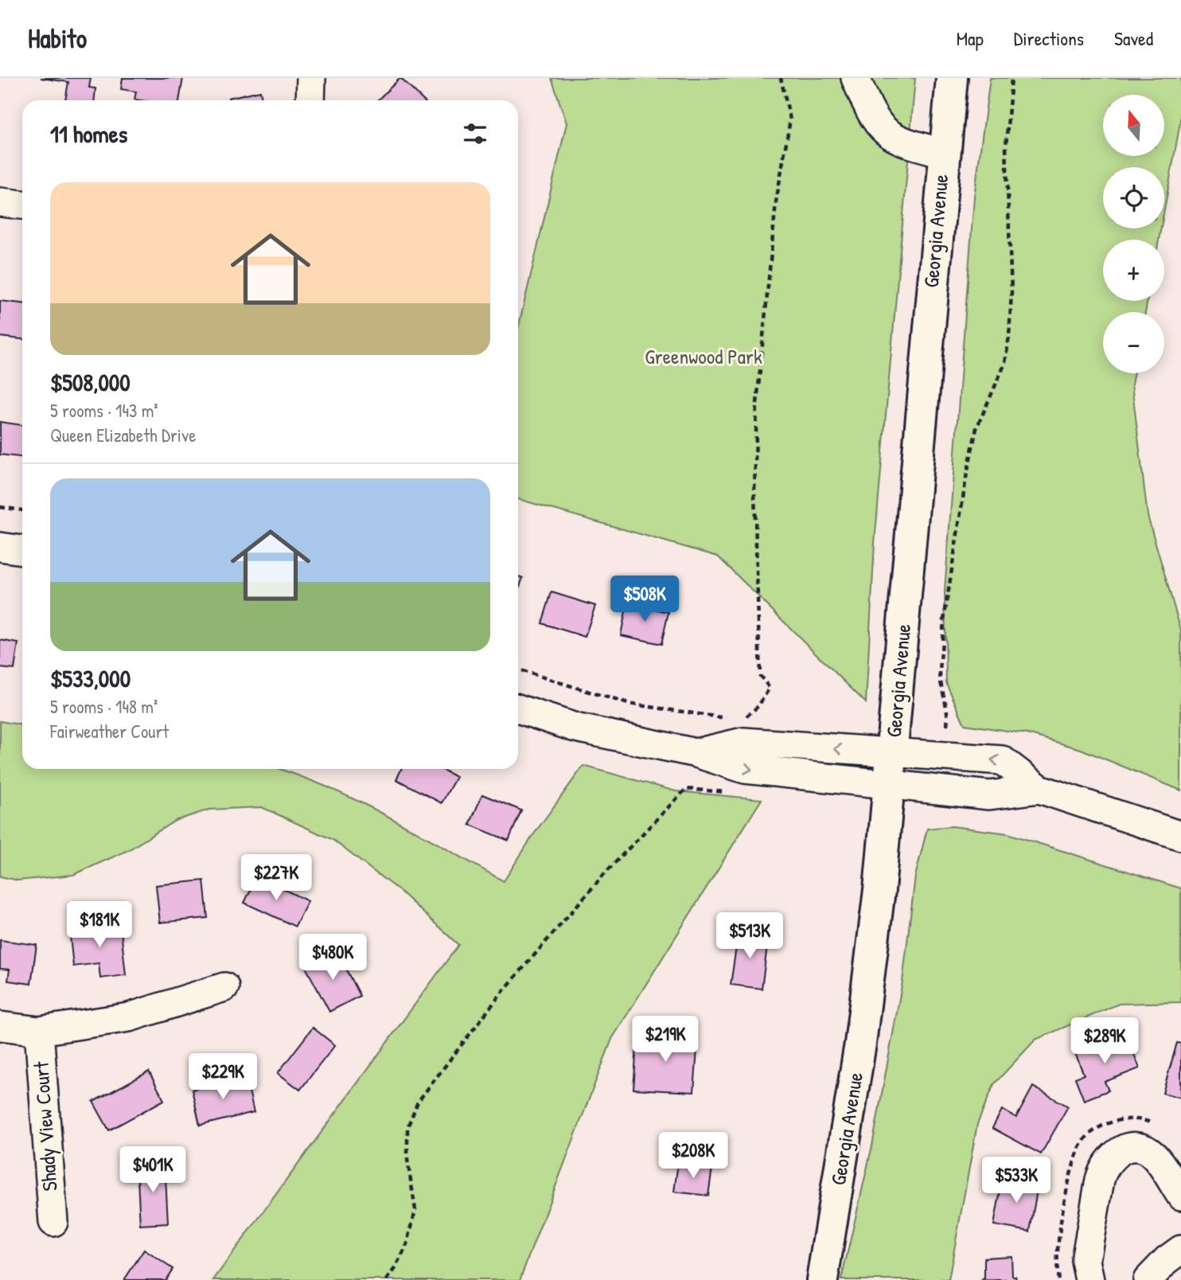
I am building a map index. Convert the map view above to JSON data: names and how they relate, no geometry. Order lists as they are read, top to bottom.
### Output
{
  "streets": {
    "main road": ["Georgia Avenue"],
    "street": ["Shady View Court"]
  },
  "parks": ["Greenwood Park"],
  "north": "top",
  "page": {
    "header": "Habito",
    "nav": ["Map", "Directions", "Saved"],
    "map_buttons": ["+", "−"],
    "heading": "11 homes",
    "list": [
      {
        "name": "$508,000",
        "note": "5 rooms · 143 m² · Queen Elizabeth Drive"
      },
      {
        "name": "$533,000",
        "note": "5 rooms · 148 m² · Fairweather Court"
      }
    ],
    "price": [
      "$508K",
      "$227K",
      "$181K",
      "$513K",
      "$480K",
      "$219K",
      "$289K",
      "$229K",
      "$208K",
      "$401K",
      "$533K"
    ]
  }
}
